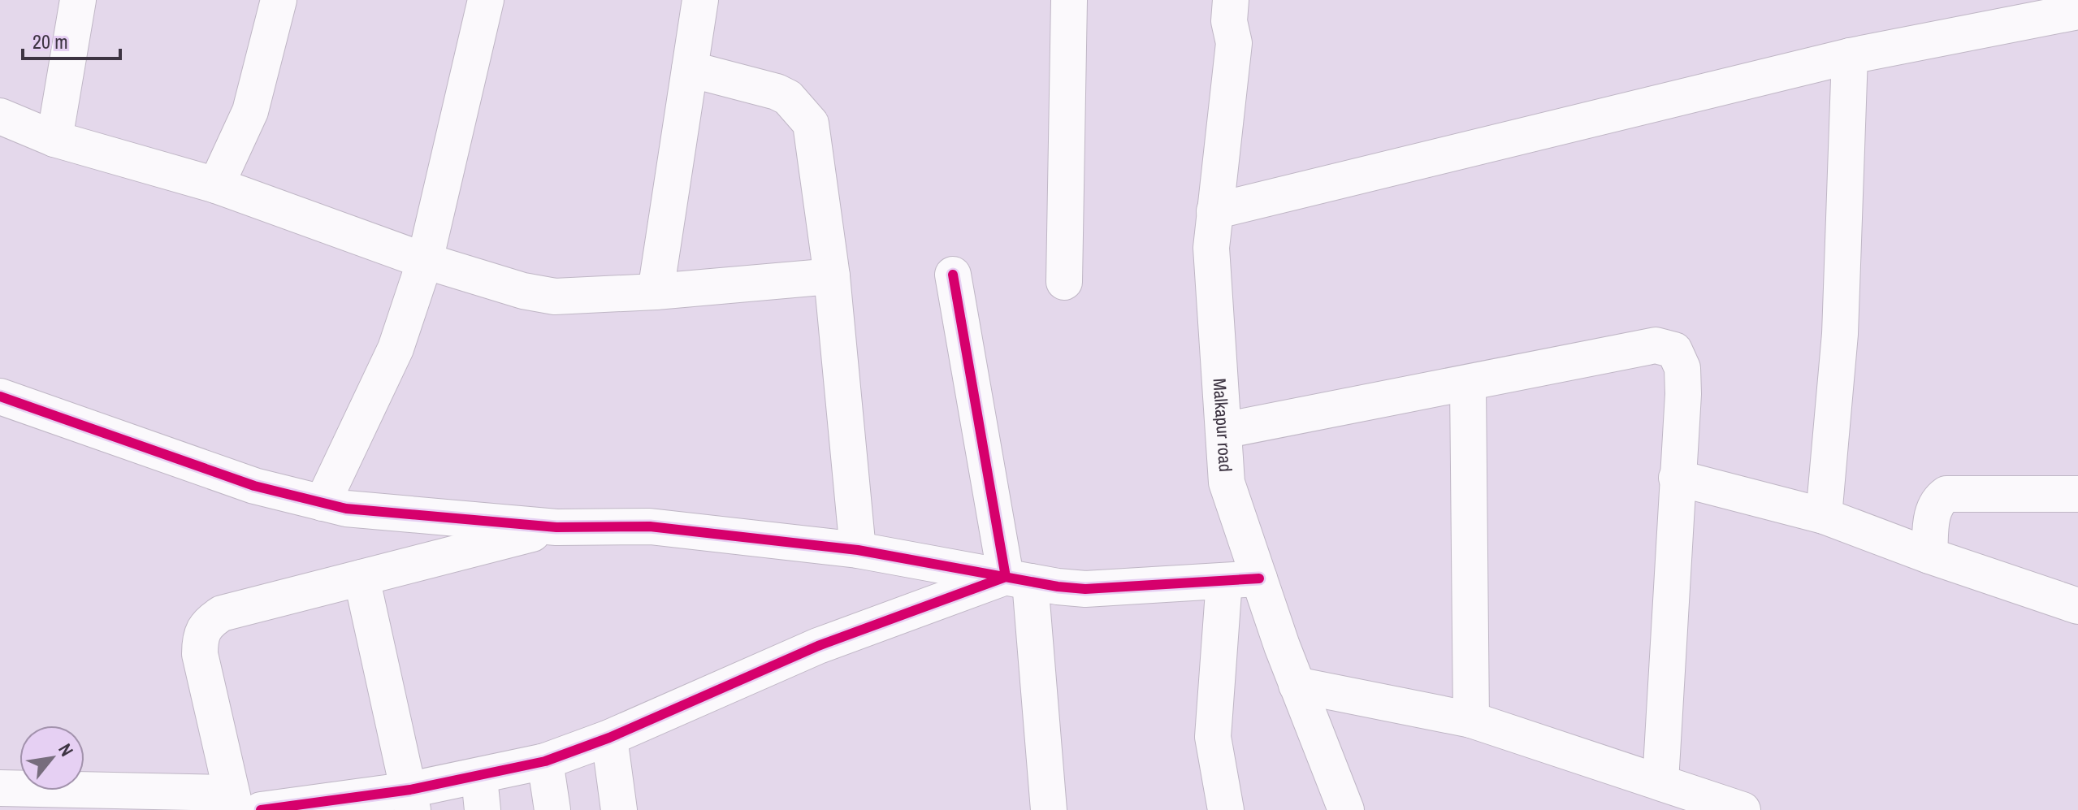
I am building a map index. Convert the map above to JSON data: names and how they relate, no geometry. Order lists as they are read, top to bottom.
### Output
{
  "streets": {
    "street": ["Malkapur road"]
  },
  "scale_bar": "20 m",
  "north": "top right"
}
